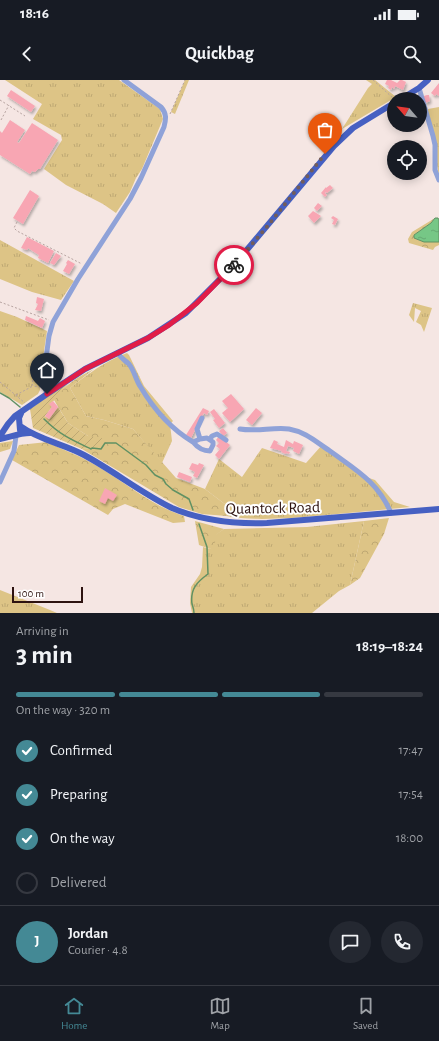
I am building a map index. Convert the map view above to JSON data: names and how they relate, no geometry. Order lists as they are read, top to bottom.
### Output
{
  "streets": {
    "main road": ["Quantock Road"]
  },
  "scale_bar": "100 m",
  "north": "top left",
  "page": {
    "status": "18:16",
    "header": "Quickbag",
    "scale": "100 m",
    "heading": ["3 min", "Arriving in", "18:19–18:24"],
    "panel": ["Jordan", "Courier · 4.8"],
    "bar": "On the way · 320 m",
    "list": [
      ["Confirmed", "17:47"],
      ["Preparing", "17:54"],
      ["On the way", "18:00"],
      "Delivered"
    ],
    "round": "J",
    "tabs": ["Home", "Map", "Saved"]
  }
}
